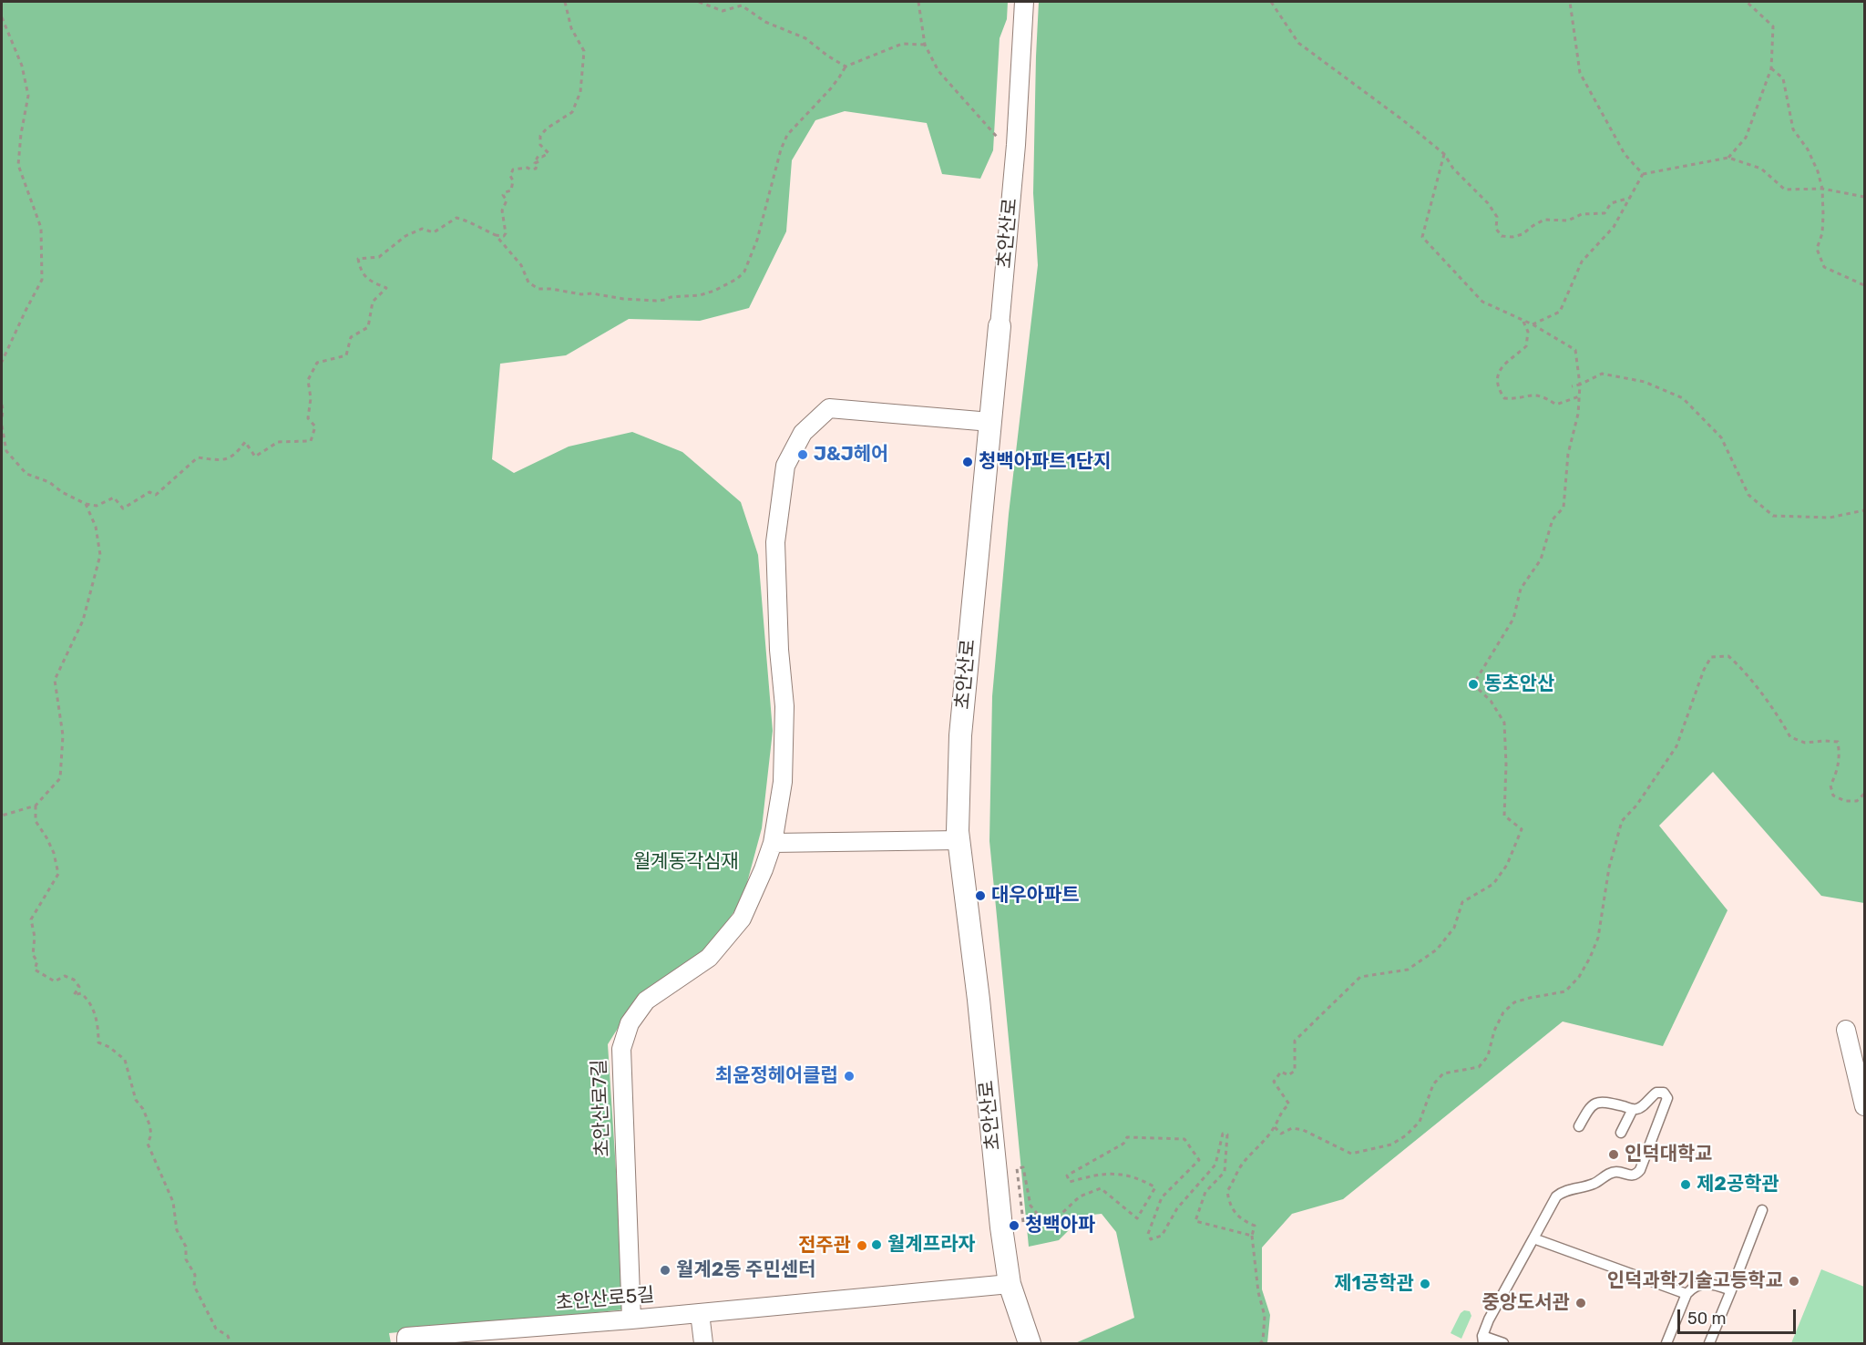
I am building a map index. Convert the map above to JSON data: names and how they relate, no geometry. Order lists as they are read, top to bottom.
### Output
{
  "streets": {
    "street": ["초안산로", "초안산로7길", "초안산로5길"]
  },
  "crossings": [
    ["초안산로", "초안산로7길"],
    ["초안산로", "초안산로5길"],
    ["초안산로7길", "초안산로5길"]
  ],
  "parks": ["월계동각심재"],
  "places": [
    "J&J헤어",
    "청백아파트1단지",
    "동초안산",
    "대우아파트",
    "최윤정헤어클럽",
    "인덕대학교",
    "제2공학관",
    "청백아파",
    "월계프라자",
    "전주관",
    "월계2동 주민센터",
    "인덕과학기술고등학교",
    "제1공학관",
    "중앙도서관"
  ],
  "scale_bar": "50 m"
}
